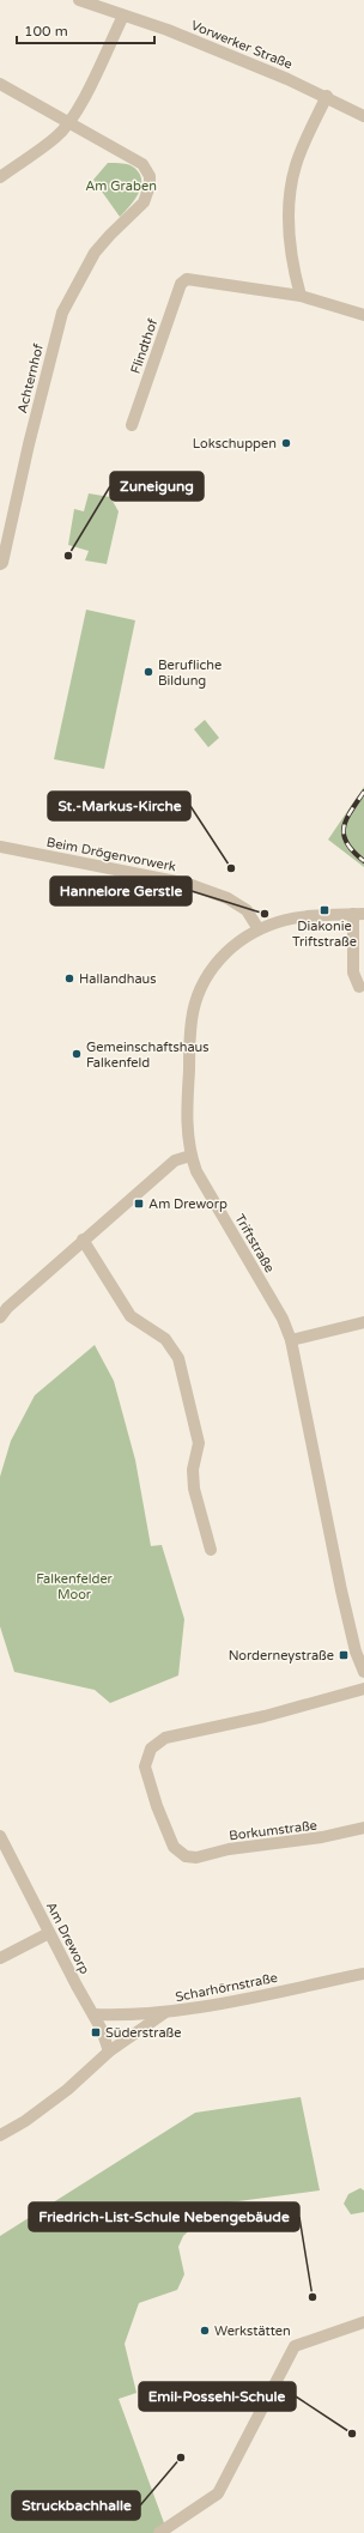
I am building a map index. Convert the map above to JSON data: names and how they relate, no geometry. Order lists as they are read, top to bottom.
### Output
{
  "streets": {
    "street": [
      "Vorwerker Straße",
      "Flindthof",
      "Achternhof",
      "Beim Drögenvorwerk",
      "Triftstraße",
      "Borkumstraße",
      "Am Dreworp",
      "Scharhörnstraße"
    ]
  },
  "crossings": [
    ["Beim Drögenvorwerk", "Triftstraße"],
    ["Am Dreworp", "Scharhörnstraße"]
  ],
  "parks": ["Am Graben", "Falkenfelder Moor"],
  "places": {
    "other": [
      "Lokschuppen",
      "Zuneigung",
      "Berufliche Bildung",
      "St.-Markus-Kirche",
      "Hannelore Gerstle",
      "Hallandhaus",
      "Gemeinschaftshaus Falkenfeld",
      "Friedrich-List-Schule Nebengebäude",
      "Werkstätten",
      "Emil-Possehl-Schule",
      "Struckbachhalle"
    ],
    "transit": [
      "Diakonie Triftstraße",
      "Am Dreworp",
      "Norderneystraße",
      "Süderstraße"
    ]
  },
  "scale_bar": "100 m"
}
